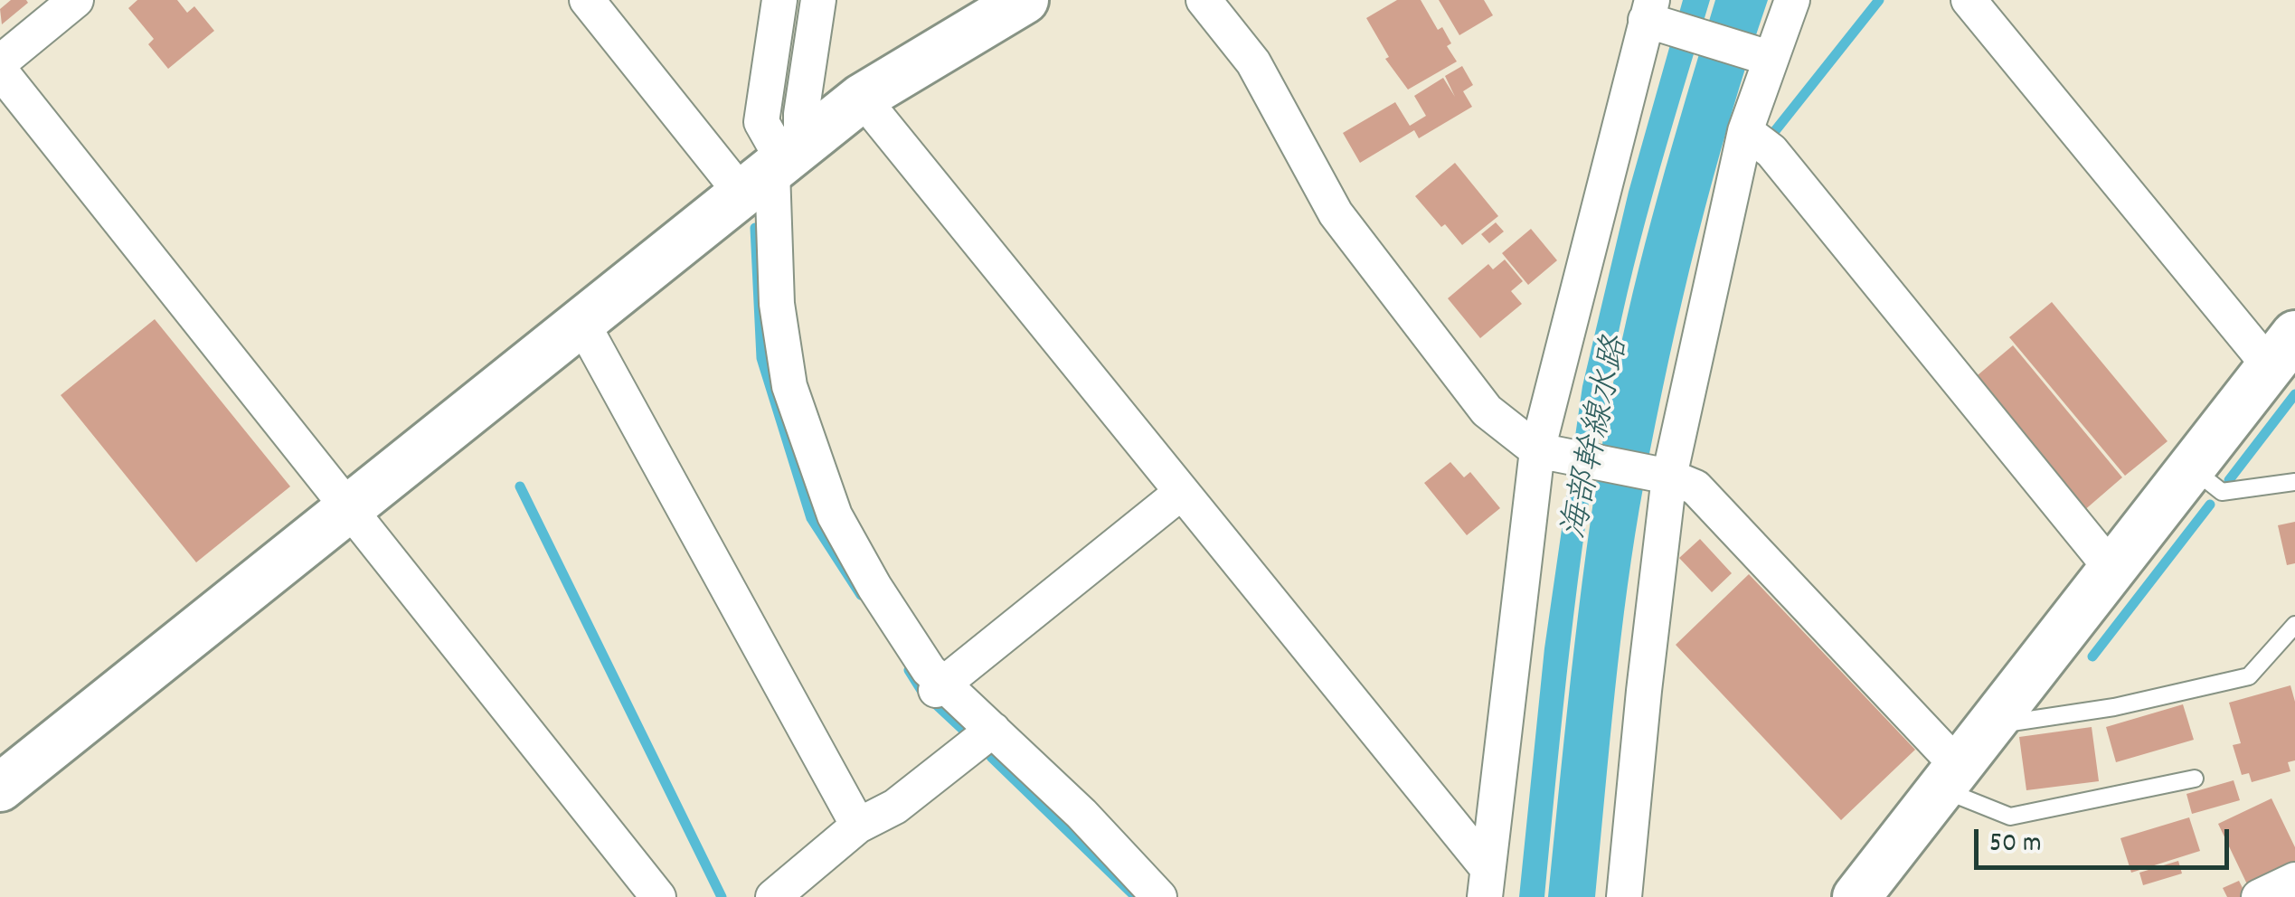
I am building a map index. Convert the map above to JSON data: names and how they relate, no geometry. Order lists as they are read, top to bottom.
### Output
{
  "water": ["海部幹線水路"],
  "scale_bar": "50 m"
}
